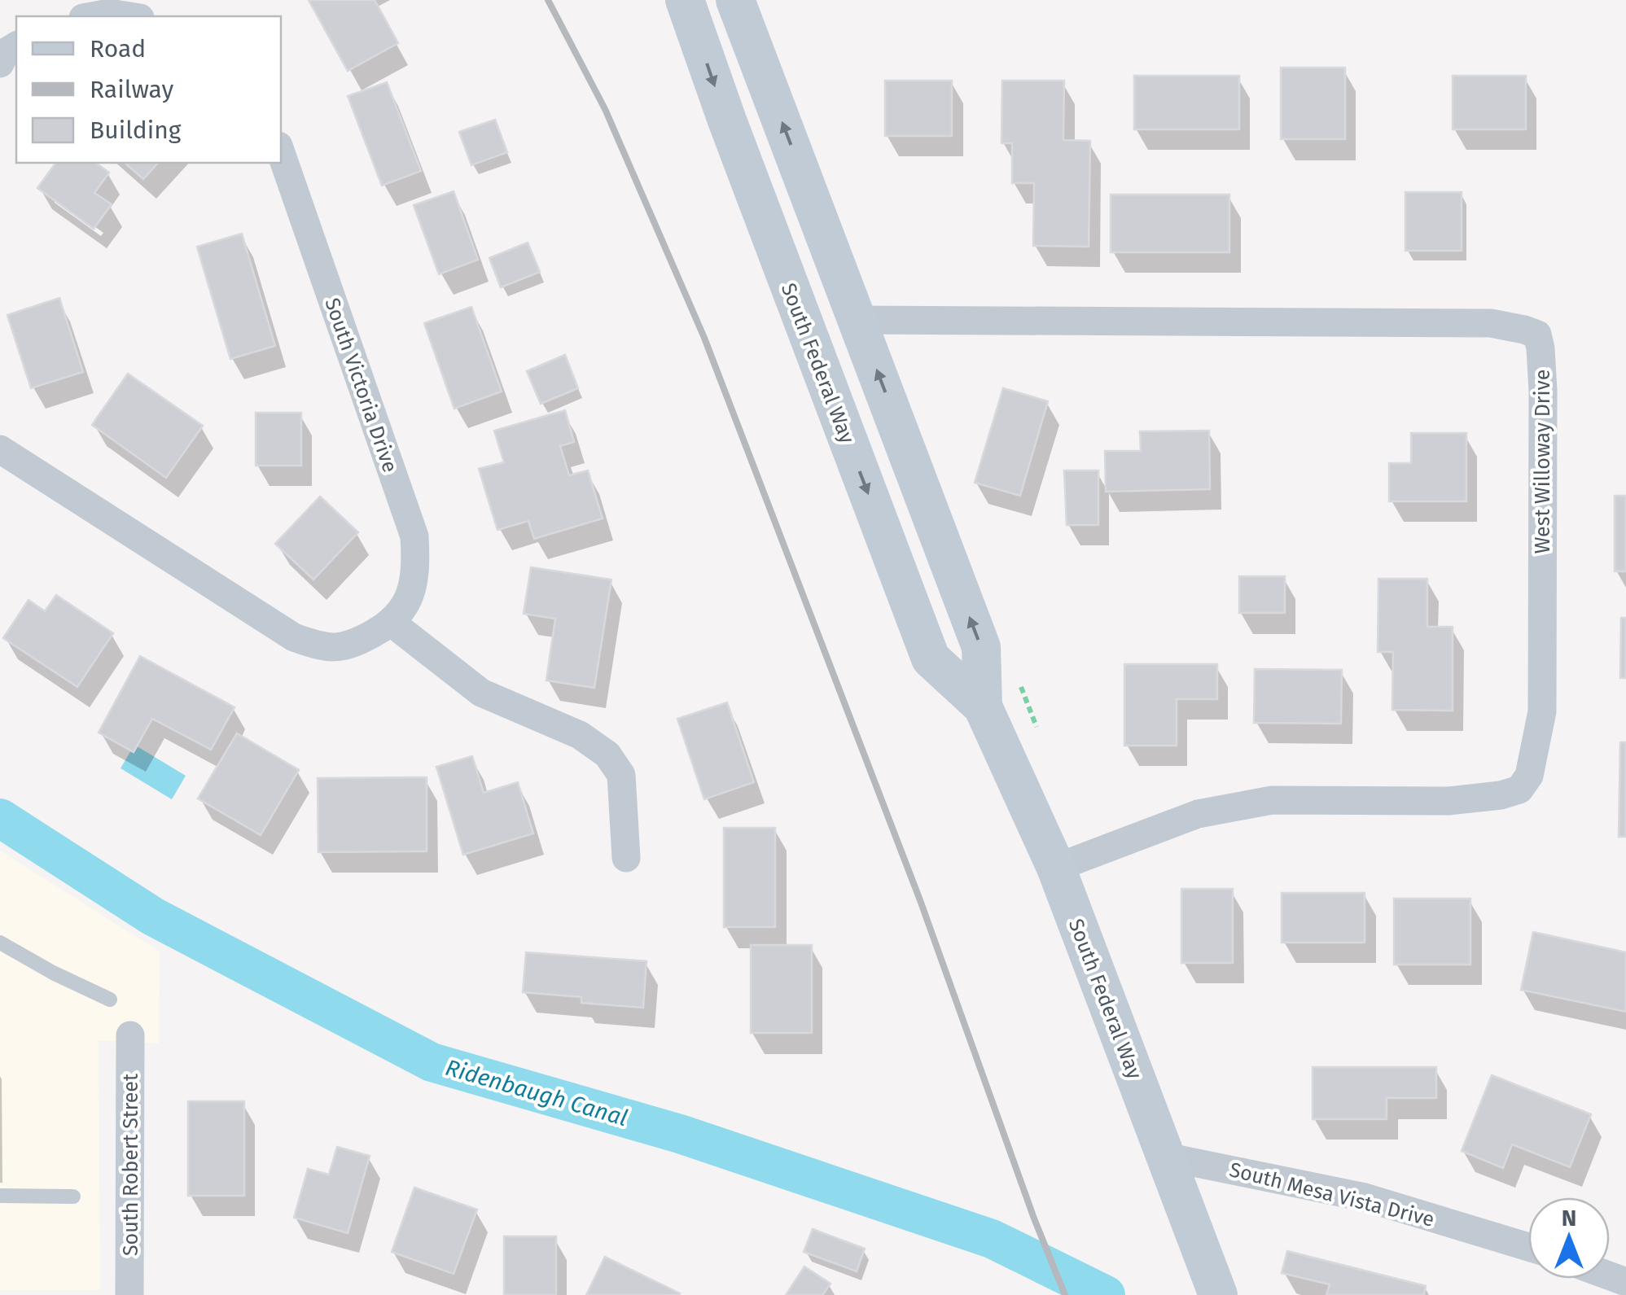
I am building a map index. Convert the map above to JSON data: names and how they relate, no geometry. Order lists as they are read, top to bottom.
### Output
{
  "streets": {
    "main road": ["South Federal Way"],
    "street": [
      "South Victoria Drive",
      "West Willoway Drive",
      "South Robert Street",
      "South Mesa Vista Drive"
    ]
  },
  "crossings": [
    ["South Federal Way", "West Willoway Drive"],
    ["South Federal Way", "South Mesa Vista Drive"]
  ],
  "water": ["Ridenbaugh Canal"],
  "legend": ["Road", "Railway", "Building"],
  "north": "top"
}
